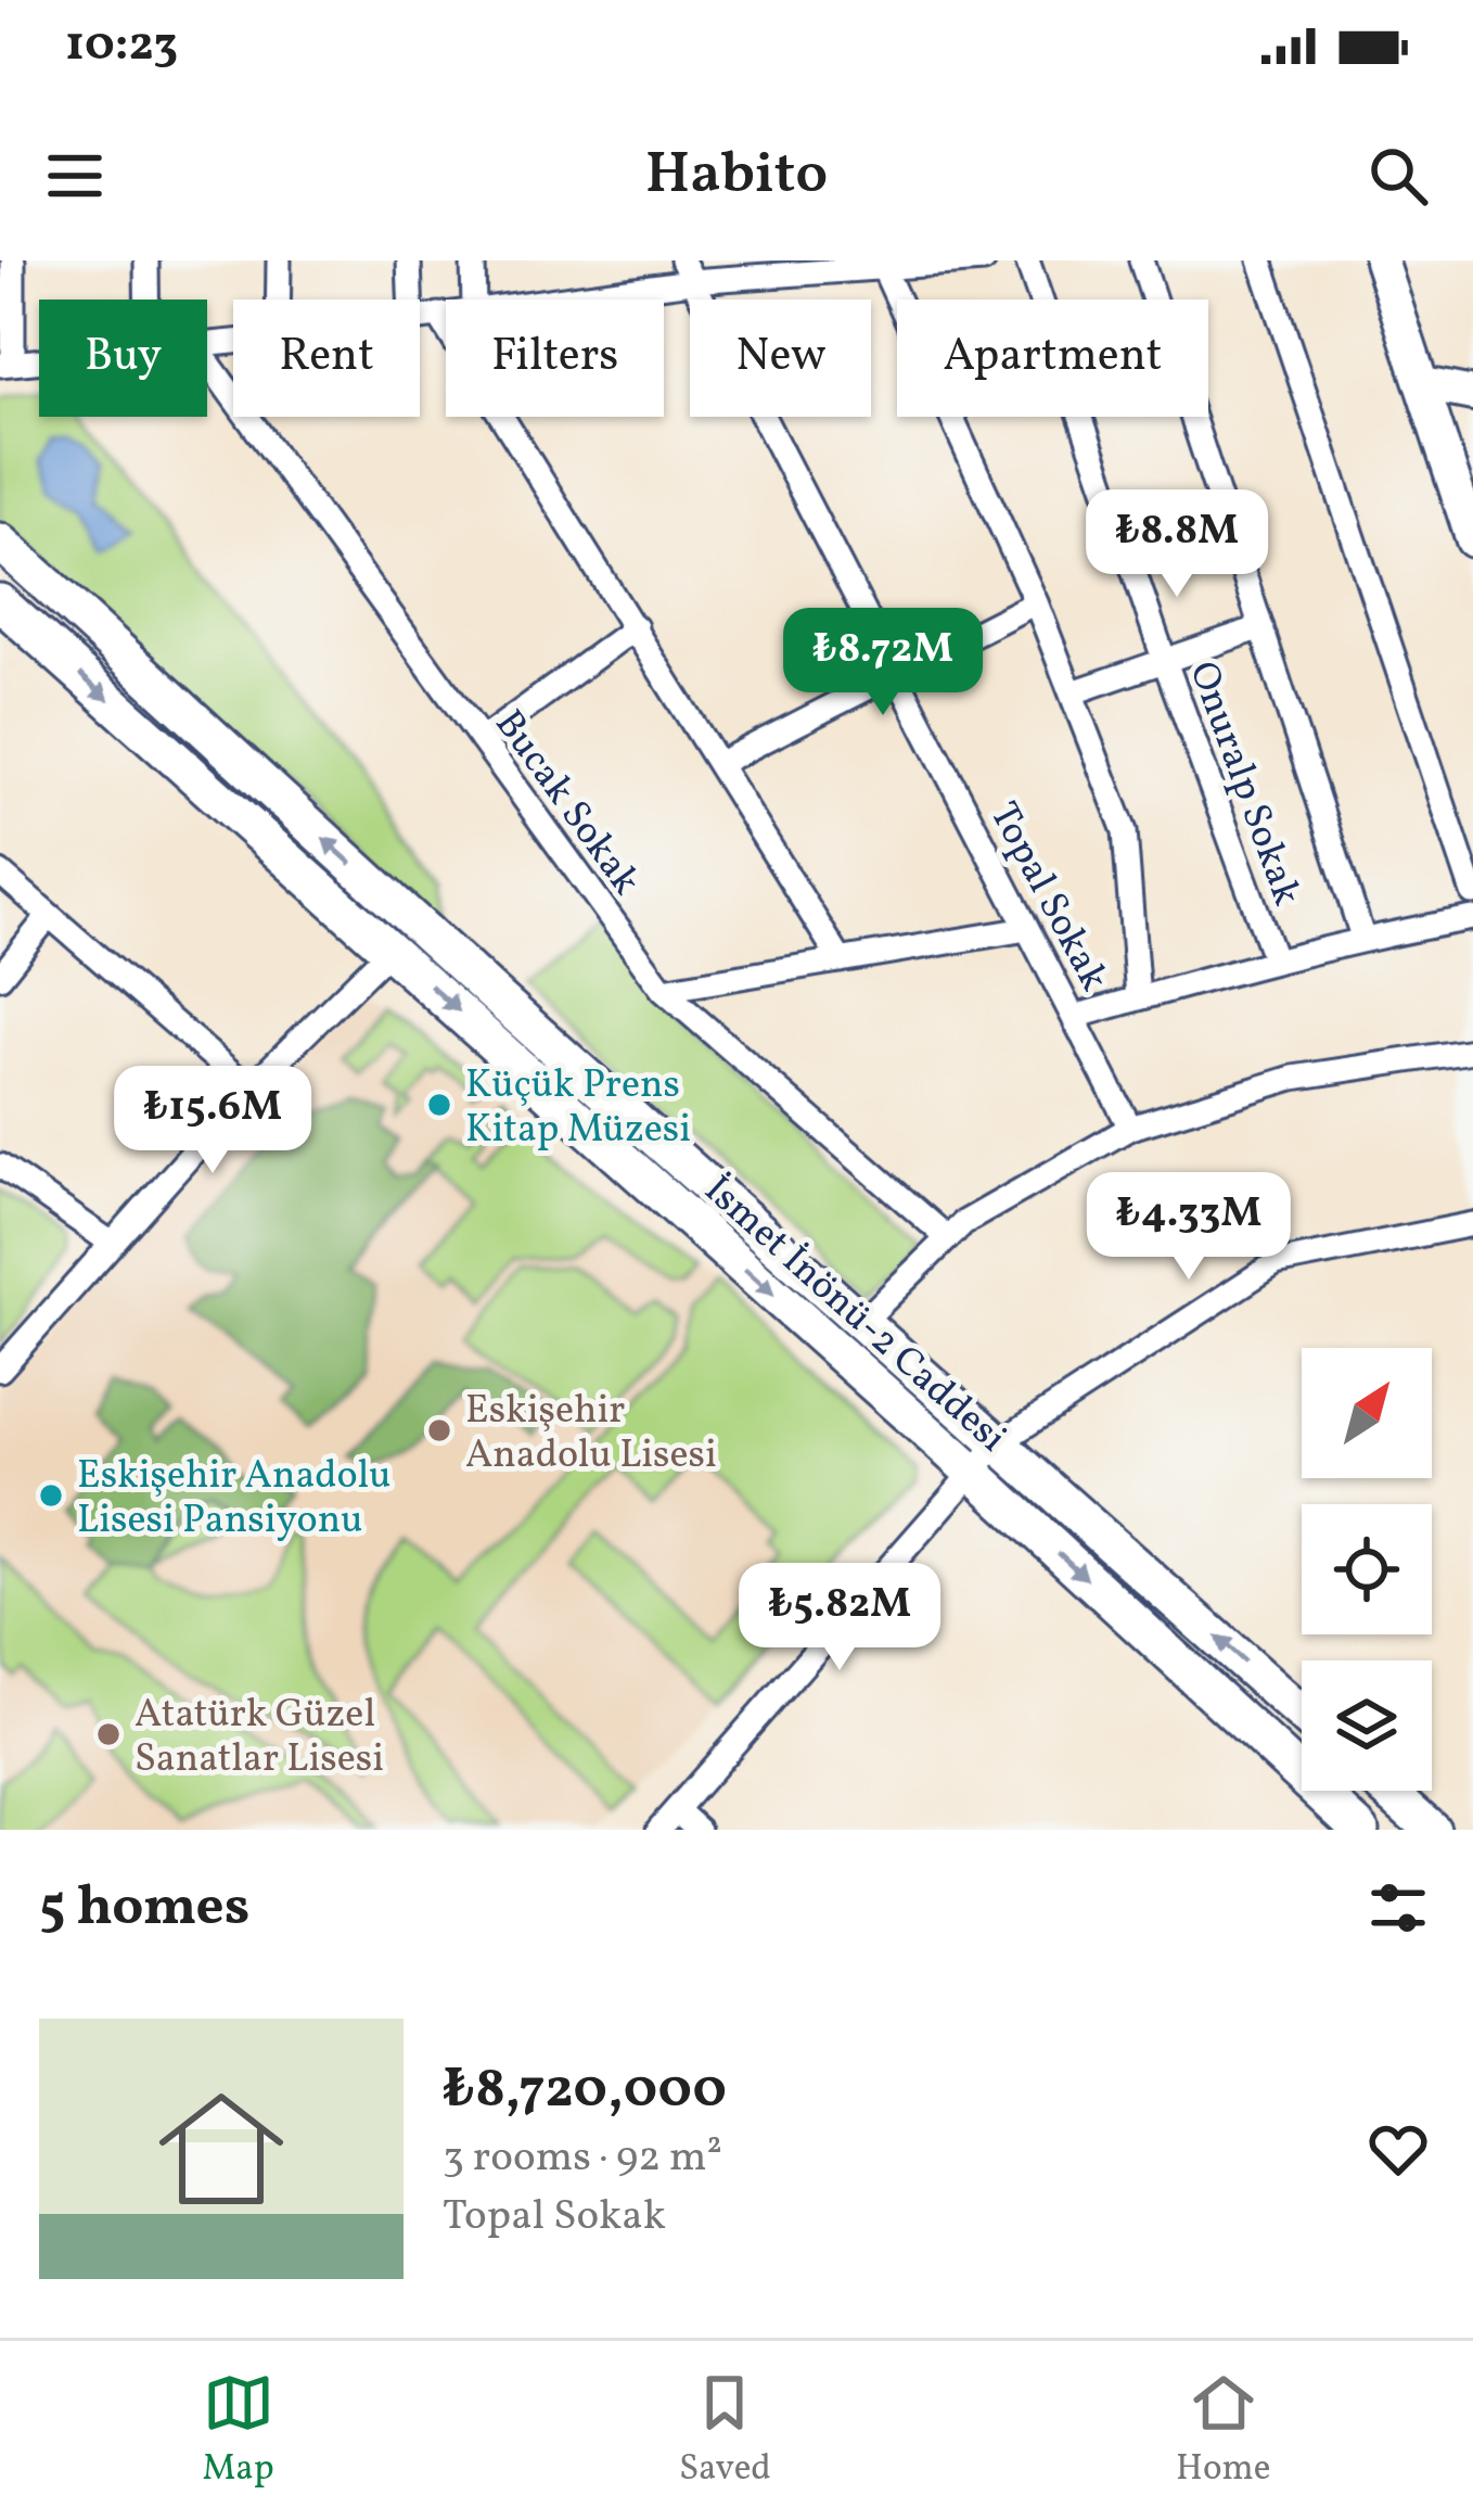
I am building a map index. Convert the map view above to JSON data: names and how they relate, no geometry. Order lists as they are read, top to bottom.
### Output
{
  "streets": {
    "main road": ["İsmet İnönü-2 Caddesi"],
    "street": ["Onuralp Sokak", "Bucak Sokak", "Topal Sokak"]
  },
  "places": [
    "Küçük Prens Kitap Müzesi",
    "Eskişehir Anadolu Lisesi",
    "Eskişehir Anadolu Lisesi Pansiyonu",
    "Atatürk Güzel Sanatlar Lisesi"
  ],
  "north": "top right",
  "page": {
    "status": "10:23",
    "header": "Habito",
    "chip": [
      "Buy",
      "Rent",
      "Filters",
      "New",
      "Apartment"
    ],
    "price": [
      "₺8.8M",
      "₺8.72M",
      "₺15.6M",
      "₺4.33M",
      "₺5.82M"
    ],
    "heading": "5 homes",
    "list": [
      {
        "name": "₺8,720,000",
        "note": "3 rooms · 92 m² · Topal Sokak"
      }
    ],
    "tabs": ["Map", "Saved", "Home"]
  }
}
